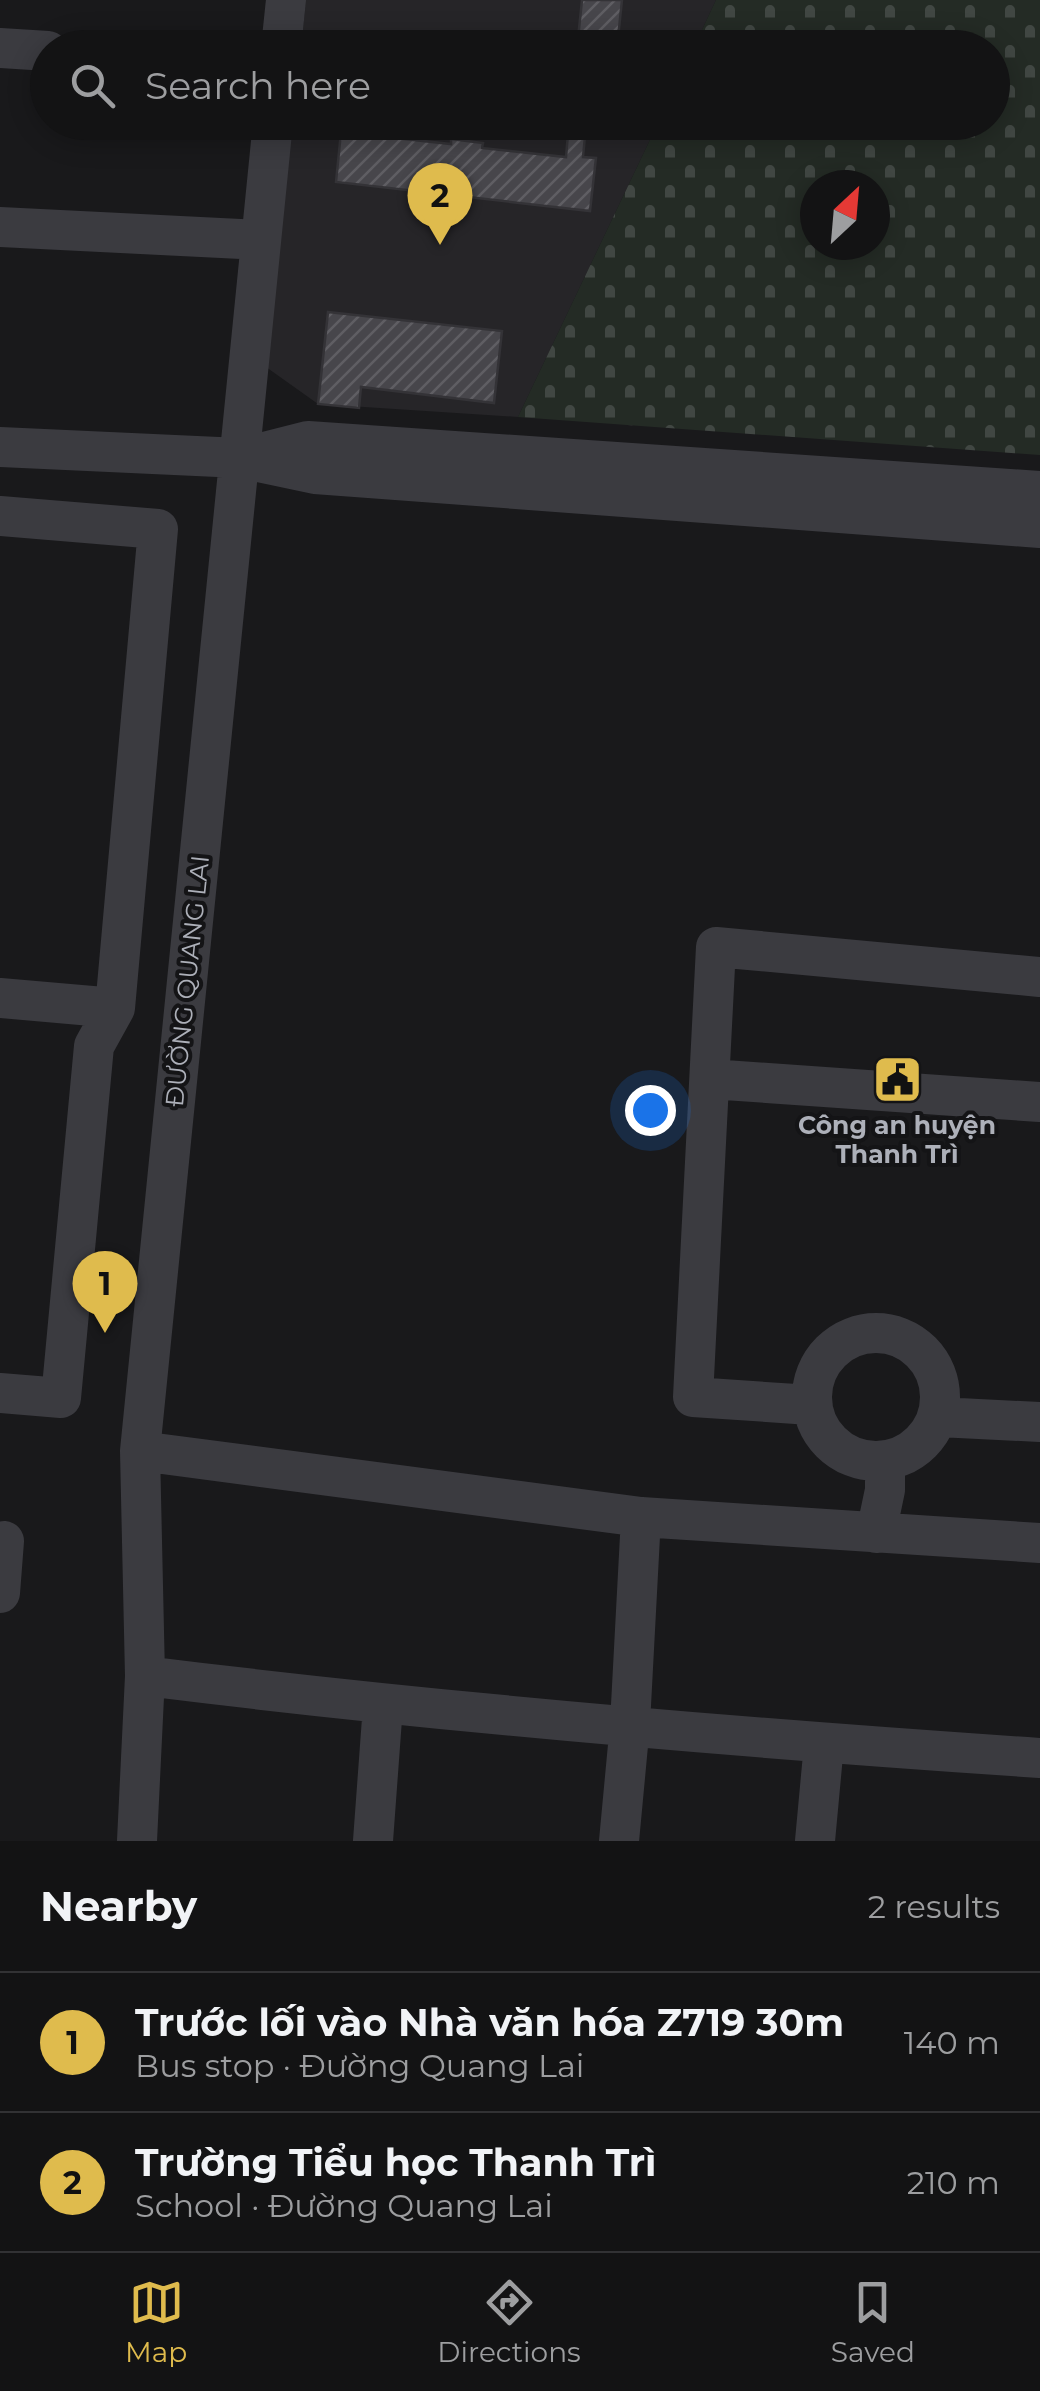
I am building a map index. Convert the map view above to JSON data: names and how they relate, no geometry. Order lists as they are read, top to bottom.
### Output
{
  "streets": {
    "street": ["ĐƯỜNG QUANG LAI"]
  },
  "places": {
    "public building": ["Công an huyện Thanh Trì"]
  },
  "north": "top right",
  "page": {
    "search": "Search here",
    "pins": ["2", "1"],
    "heading": ["Nearby", "2 results"],
    "list": [
      {
        "mark": "1",
        "name": "Trước lối vào Nhà văn hóa Z719 30m",
        "note": "Bus stop · Đường Quang Lai",
        "value": "140 m"
      },
      {
        "mark": "2",
        "name": "Trường Tiểu học Thanh Trì",
        "note": "School · Đường Quang Lai",
        "value": "210 m"
      }
    ],
    "nav": ["Map", "Directions", "Saved"]
  }
}
